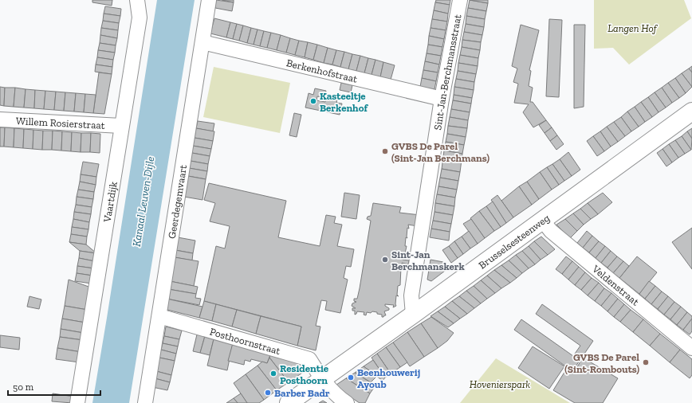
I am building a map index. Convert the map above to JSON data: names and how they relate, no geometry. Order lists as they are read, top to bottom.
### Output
{
  "streets": {
    "street": [
      "Berkenhofstraat",
      "Sint-Jan-Berchmansstraat",
      "Willem Rosierstraat",
      "Vaartdijk",
      "Geerdegemvaart",
      "Brusselsesteenweg",
      "Veldenstraat",
      "Posthoornstraat"
    ]
  },
  "crossings": [
    ["Berkenhofstraat", "Sint-Jan-Berchmansstraat"],
    ["Berkenhofstraat", "Geerdegemvaart"],
    ["Sint-Jan-Berchmansstraat", "Brusselsesteenweg"],
    ["Willem Rosierstraat", "Vaartdijk"],
    ["Geerdegemvaart", "Posthoornstraat"],
    ["Brusselsesteenweg", "Veldenstraat"],
    ["Brusselsesteenweg", "Posthoornstraat"]
  ],
  "water": ["Kanaal Leuven-Dijle"],
  "parks": ["Langen Hof", "Hovenierspark"],
  "places": [
    "Kasteeltje Berkenhof",
    "GVBS De Parel (Sint-Jan Berchmans)",
    "Sint-Jan Berchmanskerk",
    "GVBS De Parel (Sint-Rombouts)",
    "Residentie Posthoorn",
    "Beenhouwerij Ayoub",
    "Barber Badr"
  ],
  "scale_bar": "50 m"
}
